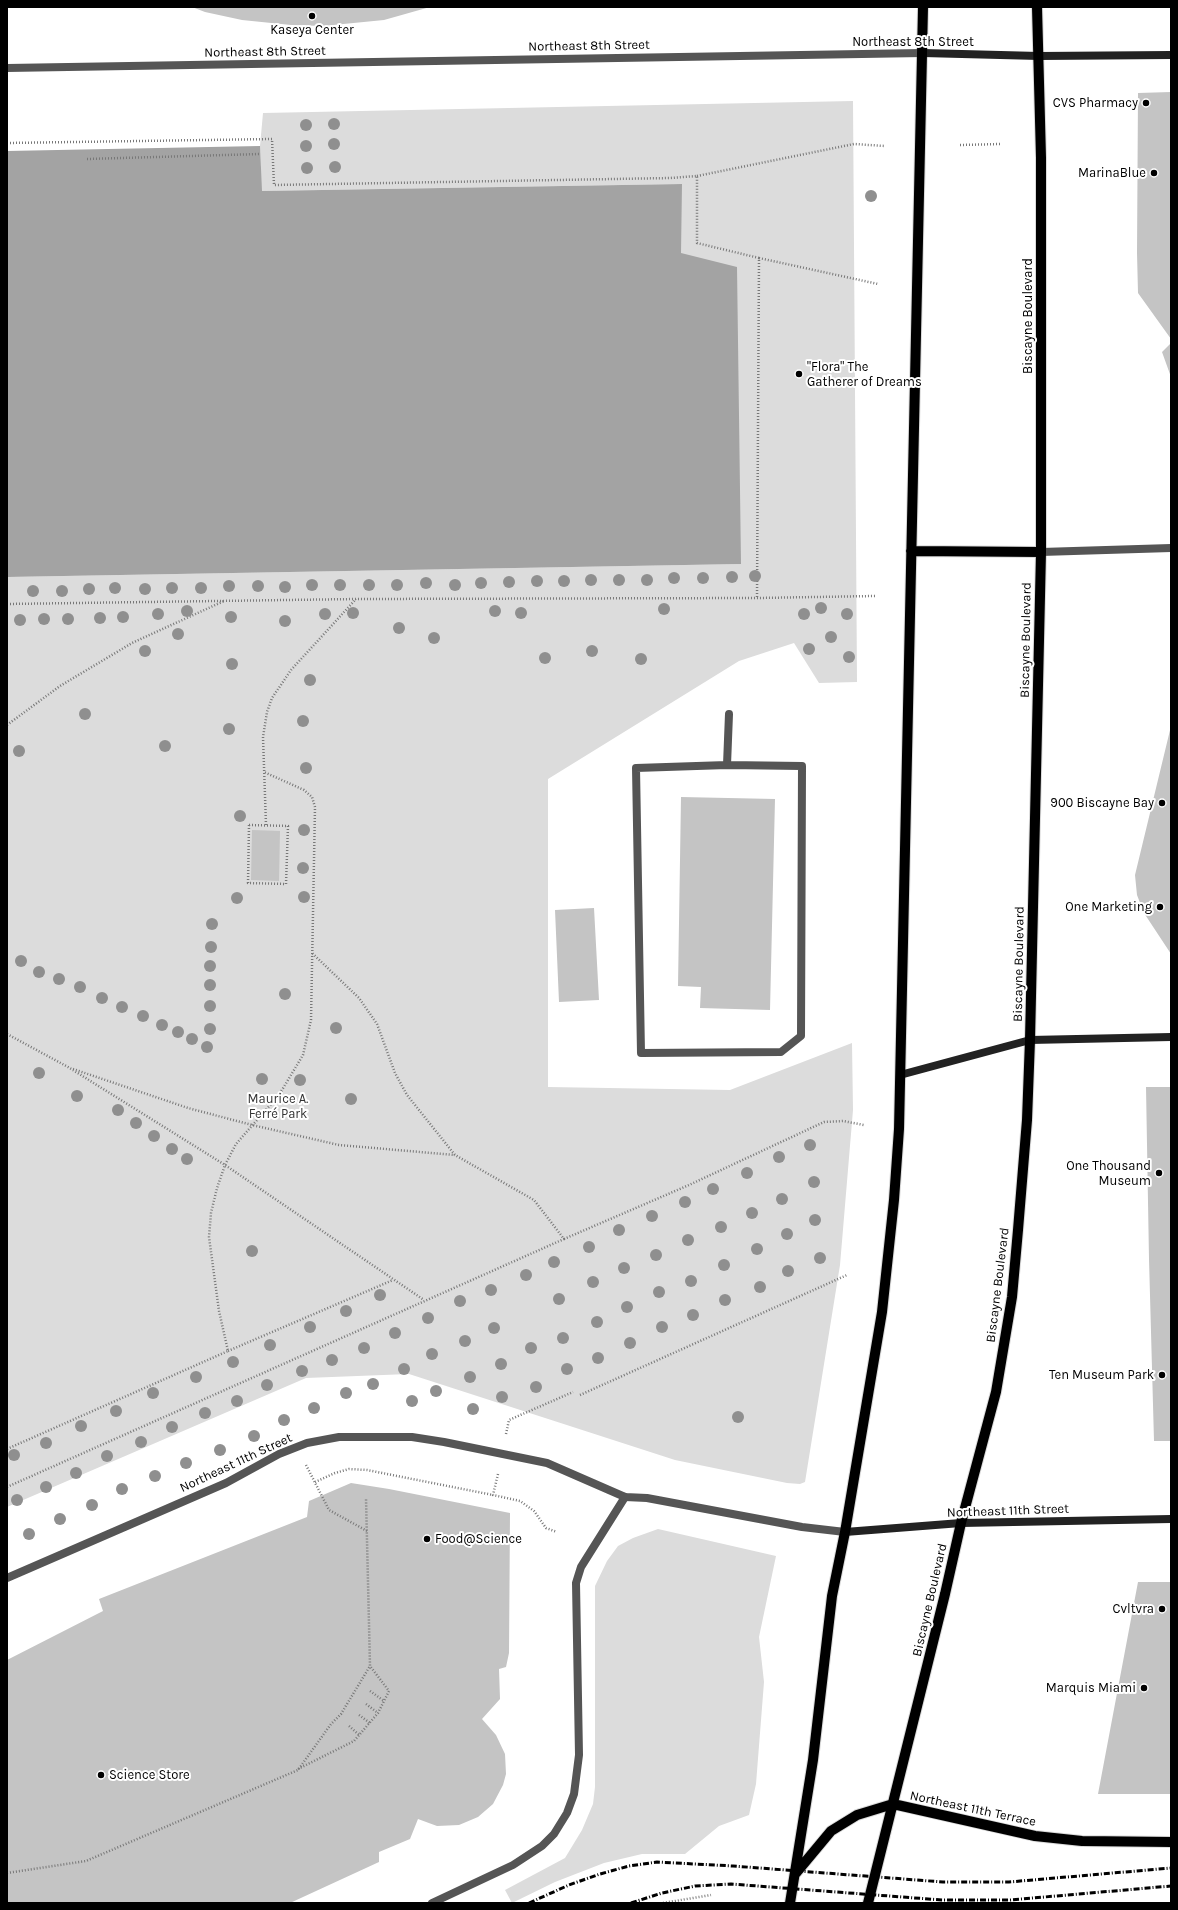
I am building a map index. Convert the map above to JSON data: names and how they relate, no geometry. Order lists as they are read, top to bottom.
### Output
{
  "streets": {
    "main road": ["Biscayne Boulevard", "Northeast 11th Terrace"],
    "street": ["Northeast 8th Street", "Northeast 11th Street"]
  },
  "crossings": [
    ["Northeast 8th Street", "Biscayne Boulevard"],
    ["Biscayne Boulevard", "Northeast 11th Street"],
    ["Biscayne Boulevard", "Northeast 11th Terrace"]
  ],
  "parks": ["Maurice A. Ferré Park"],
  "places": [
    "Kaseya Center",
    "CVS Pharmacy",
    "MarinaBlue",
    "\"Flora\" The Gatherer of Dreams",
    "900 Biscayne Bay",
    "One Marketing",
    "One Thousand Museum",
    "Ten Museum Park",
    "Food@Science",
    "Cvltvra",
    "Marquis Miami",
    "Science Store"
  ]
}
